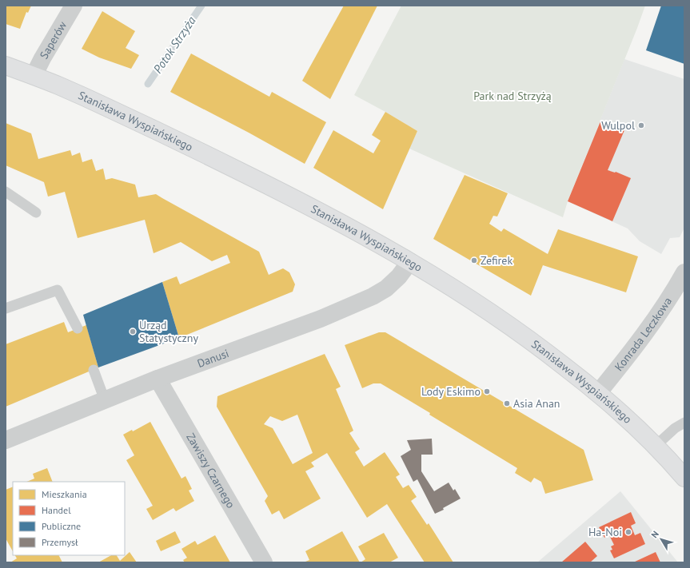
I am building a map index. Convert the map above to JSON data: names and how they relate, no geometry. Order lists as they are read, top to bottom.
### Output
{
  "streets": {
    "main road": ["Stanisława Wyspiańskiego"],
    "street": [
      "Saperów",
      "Konrada Leczkowa",
      "Danusi",
      "Zawiszy Czarnego"
    ]
  },
  "crossings": [
    ["Saperów", "Stanisława Wyspiańskiego"],
    ["Stanisława Wyspiańskiego", "Konrada Leczkowa"],
    ["Stanisława Wyspiańskiego", "Danusi"],
    ["Danusi", "Zawiszy Czarnego"]
  ],
  "water": ["Potok Strzyża"],
  "parks": ["Park nad Strzyżą"],
  "places": [
    "Wulpol",
    "Zefirek",
    "Urząd Statystyczny",
    "Lody Eskimo",
    "Asia Anan",
    "Ha-Noi"
  ],
  "legend": [
    "Mieszkania",
    "Handel",
    "Publiczne",
    "Przemysł"
  ],
  "north": "top left"
}
